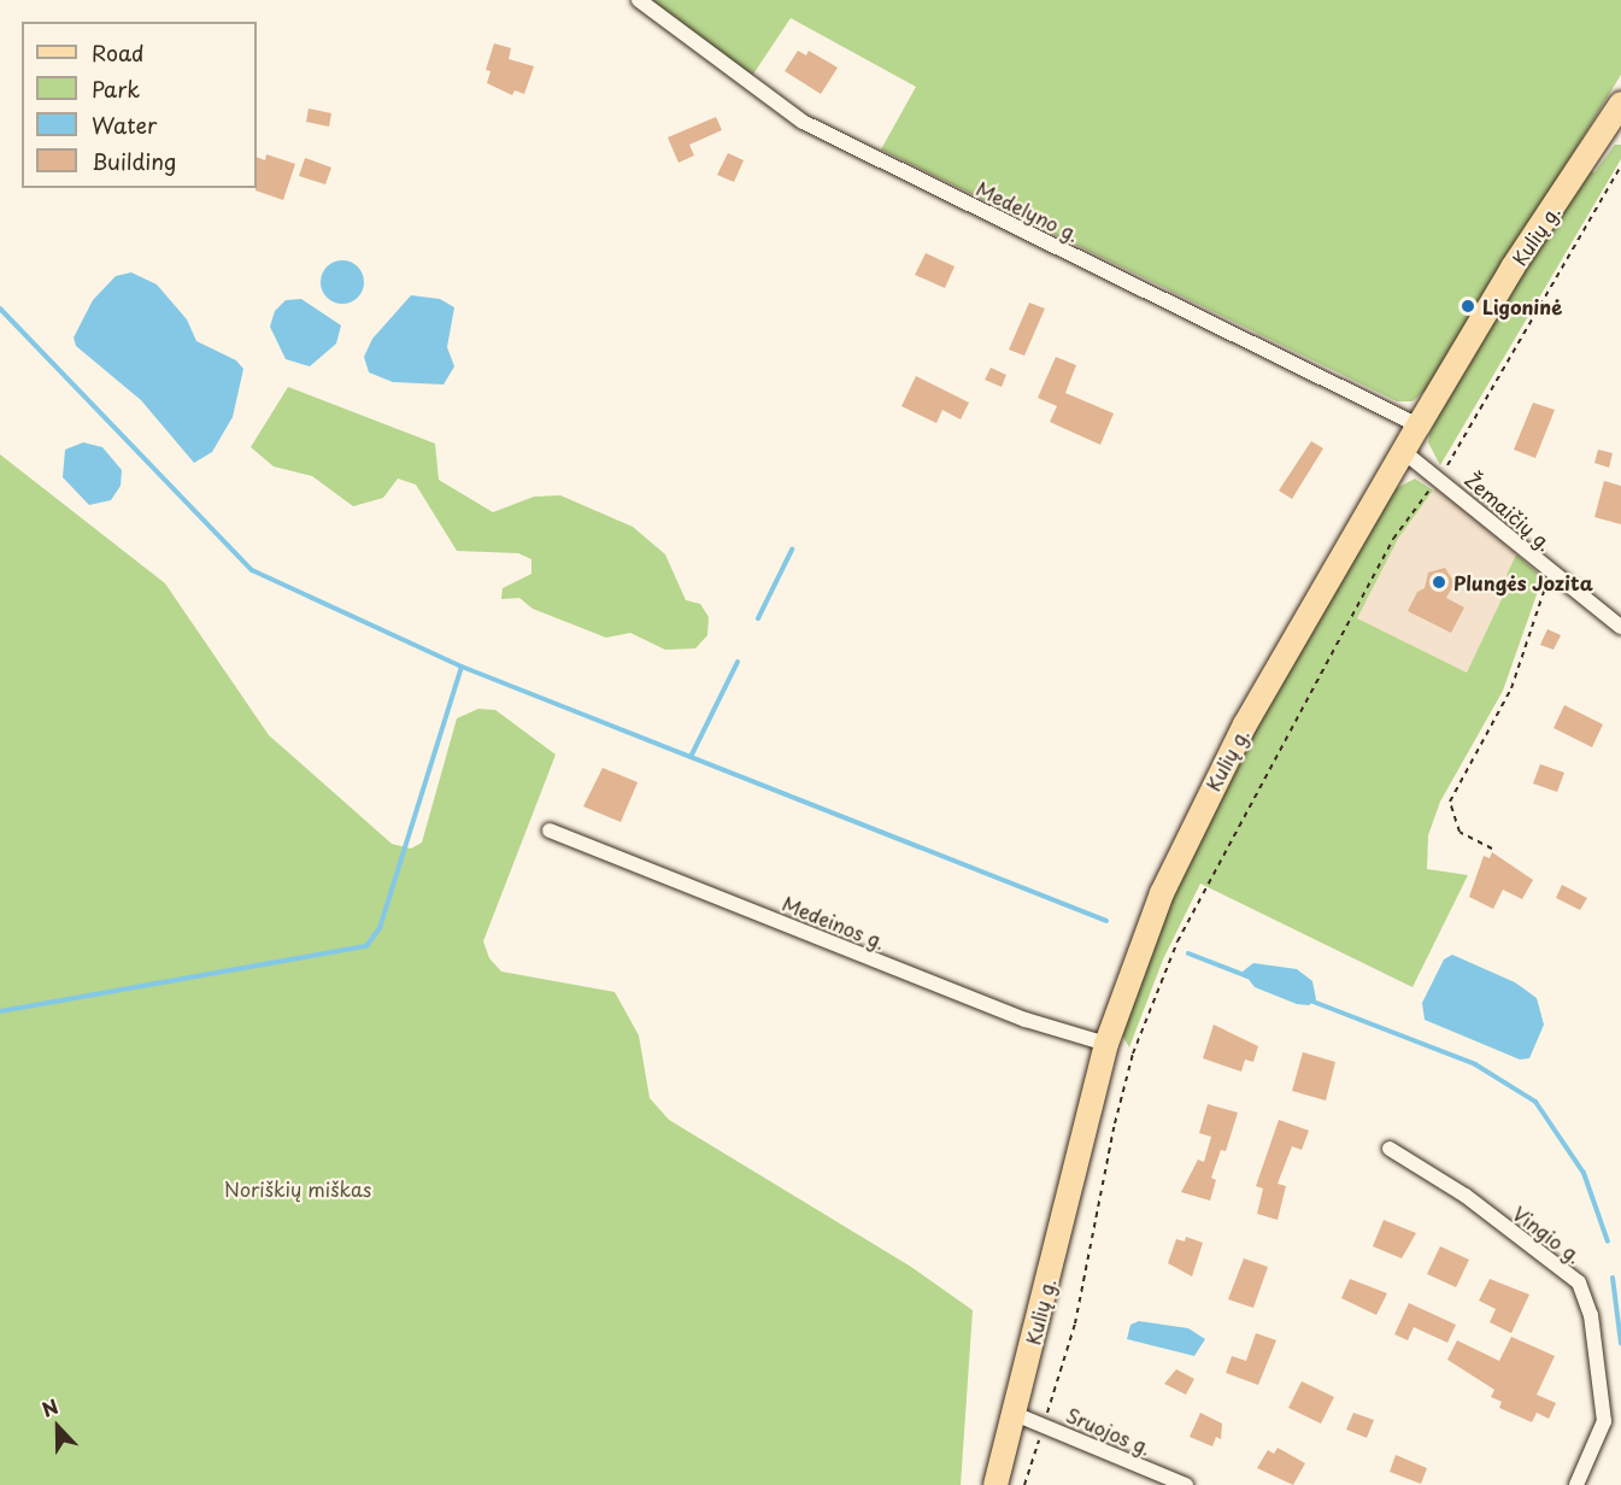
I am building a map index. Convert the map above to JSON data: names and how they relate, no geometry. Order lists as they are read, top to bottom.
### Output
{
  "streets": {
    "main road": ["Kulių g."],
    "street": [
      "Medelyno g.",
      "Žemaičių g.",
      "Medeinos g.",
      "Vingio g.",
      "Sruojos g."
    ]
  },
  "crossings": [
    ["Medelyno g.", "Kulių g."],
    ["Kulių g.", "Žemaičių g."],
    ["Kulių g.", "Medeinos g."],
    ["Kulių g.", "Sruojos g."]
  ],
  "parks": ["Noriškių miškas"],
  "places": ["Ligoninė", "Plungės Jozita"],
  "legend": [
    "Road",
    "Park",
    "Water",
    "Building"
  ],
  "north": "top"
}
